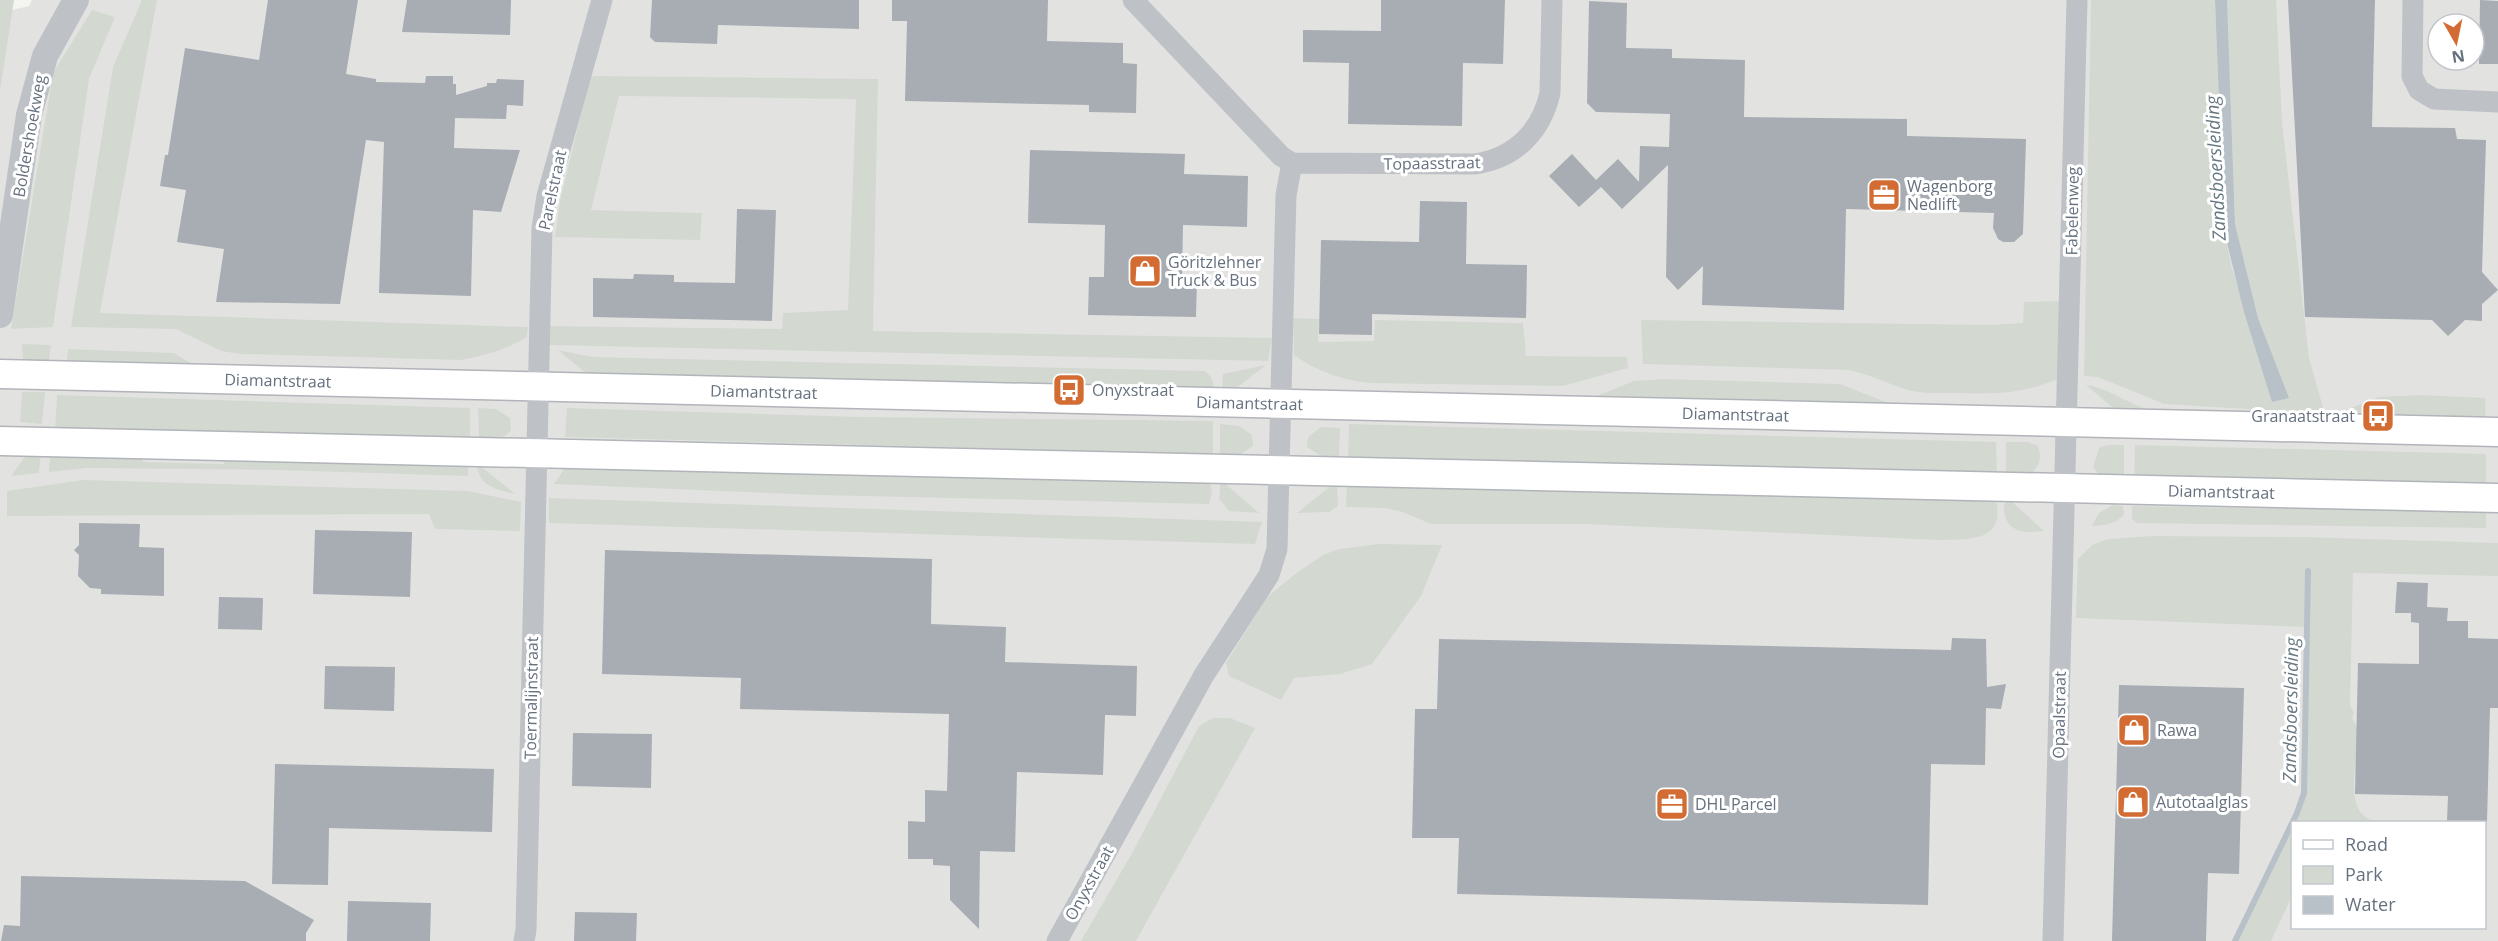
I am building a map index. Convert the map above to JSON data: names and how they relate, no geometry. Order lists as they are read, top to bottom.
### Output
{
  "streets": {
    "main road": ["Diamantstraat"],
    "street": [
      "Boldershoekweg",
      "Topaasstraat",
      "Parelstraat",
      "Fabelenweg",
      "Toermalijnstraat",
      "Opaalstraat",
      "Onyxstraat"
    ]
  },
  "crossings": [
    ["Parelstraat", "Diamantstraat"],
    ["Parelstraat", "Toermalijnstraat"],
    ["Fabelenweg", "Diamantstraat"],
    ["Fabelenweg", "Opaalstraat"],
    ["Diamantstraat", "Toermalijnstraat"],
    ["Diamantstraat", "Opaalstraat"],
    ["Diamantstraat", "Onyxstraat"]
  ],
  "water": ["Zandsboersleiding"],
  "places": {
    "office": ["Wagenborg Nedlift", "DHL Parcel"],
    "shop": ["Göritzlehner Truck & Bus", "Rawa", "Autotaalglas"],
    "bus stop": ["Onyxstraat", "Granaatstraat"]
  },
  "legend": ["Road", "Park", "Water"],
  "north": "bottom"
}
